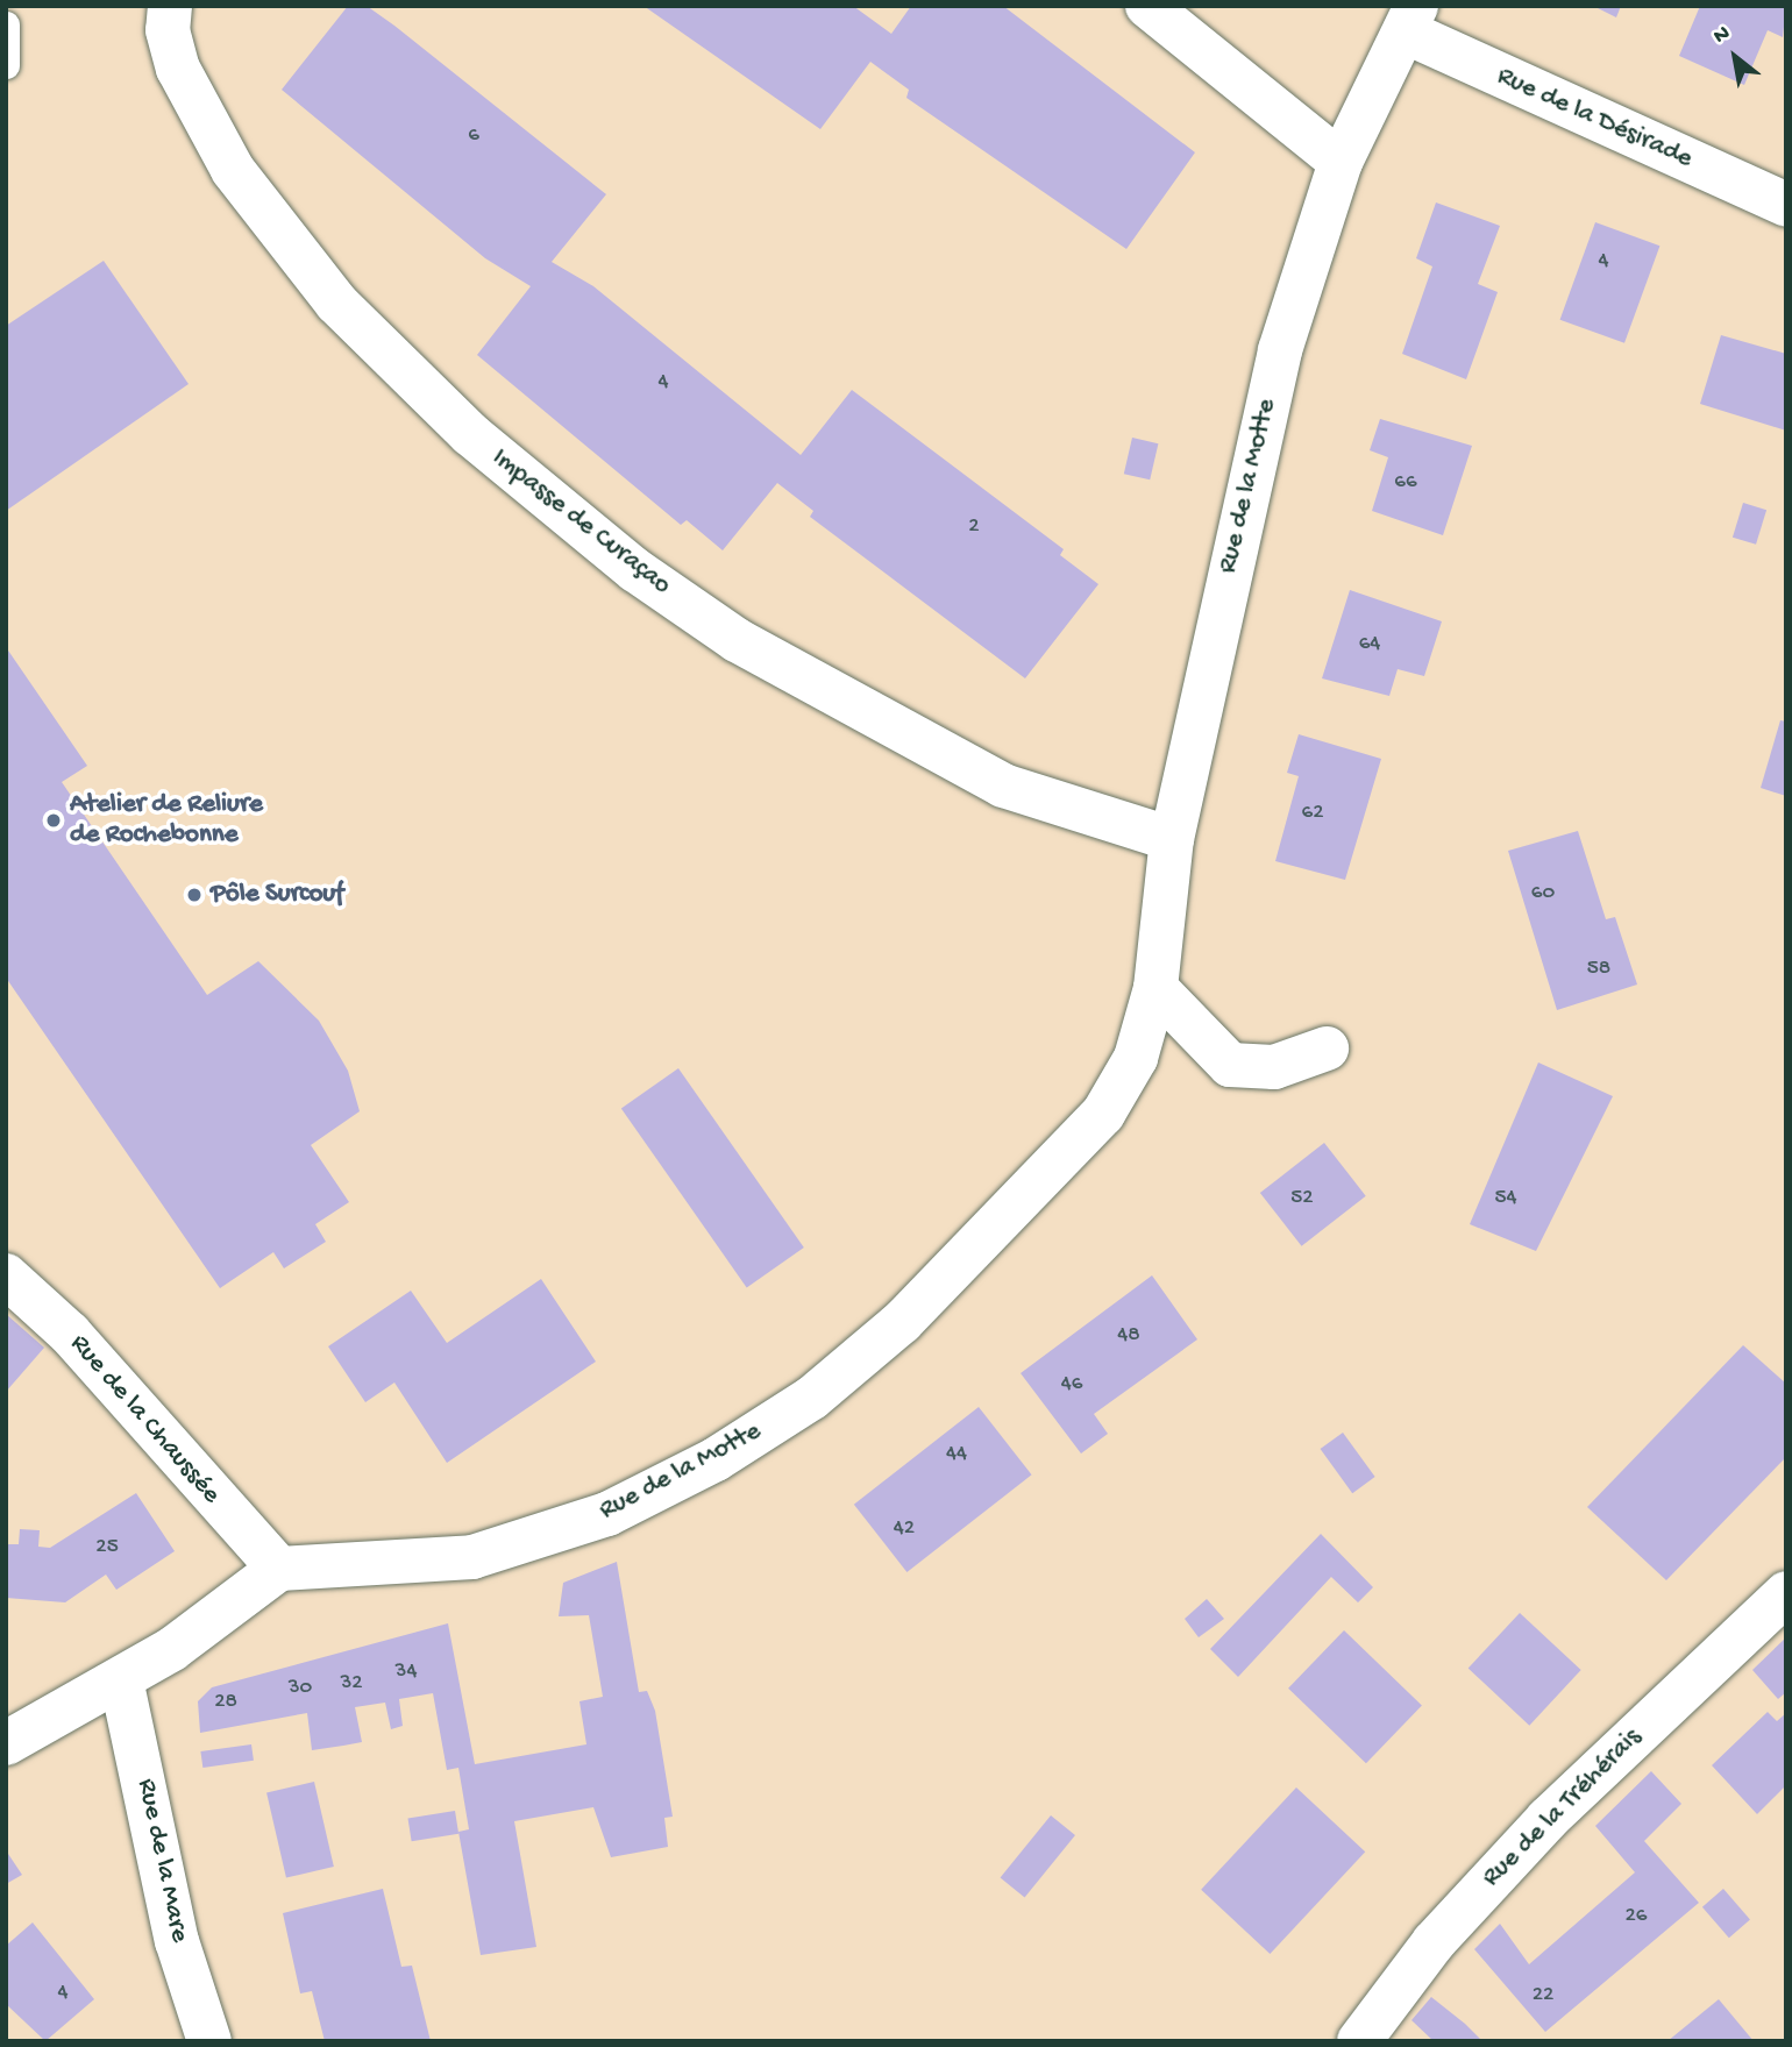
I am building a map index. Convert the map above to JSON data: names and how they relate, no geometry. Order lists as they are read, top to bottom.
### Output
{
  "streets": {
    "street": [
      "Rue de la Désirade",
      "Rue de la Motte",
      "Impasse de Curaçao",
      "Rue de la Chaussée",
      "Rue de la Tréhérais",
      "Rue de la Mare"
    ]
  },
  "crossings": [
    ["Rue de la Désirade", "Rue de la Motte"],
    ["Rue de la Motte", "Impasse de Curaçao"],
    ["Rue de la Motte", "Rue de la Chaussée"]
  ],
  "places": ["Atelier de Reliure de Rochebonne", "Pôle Surcouf"],
  "house_numbers": [
    "6",
    "4",
    "4",
    "66",
    "2",
    "64",
    "62",
    "60",
    "58",
    "52",
    "54",
    "48",
    "46",
    "44",
    "42",
    "25",
    "34",
    "32",
    "30",
    "28",
    "26",
    "4",
    "22"
  ],
  "north": "top left"
}
